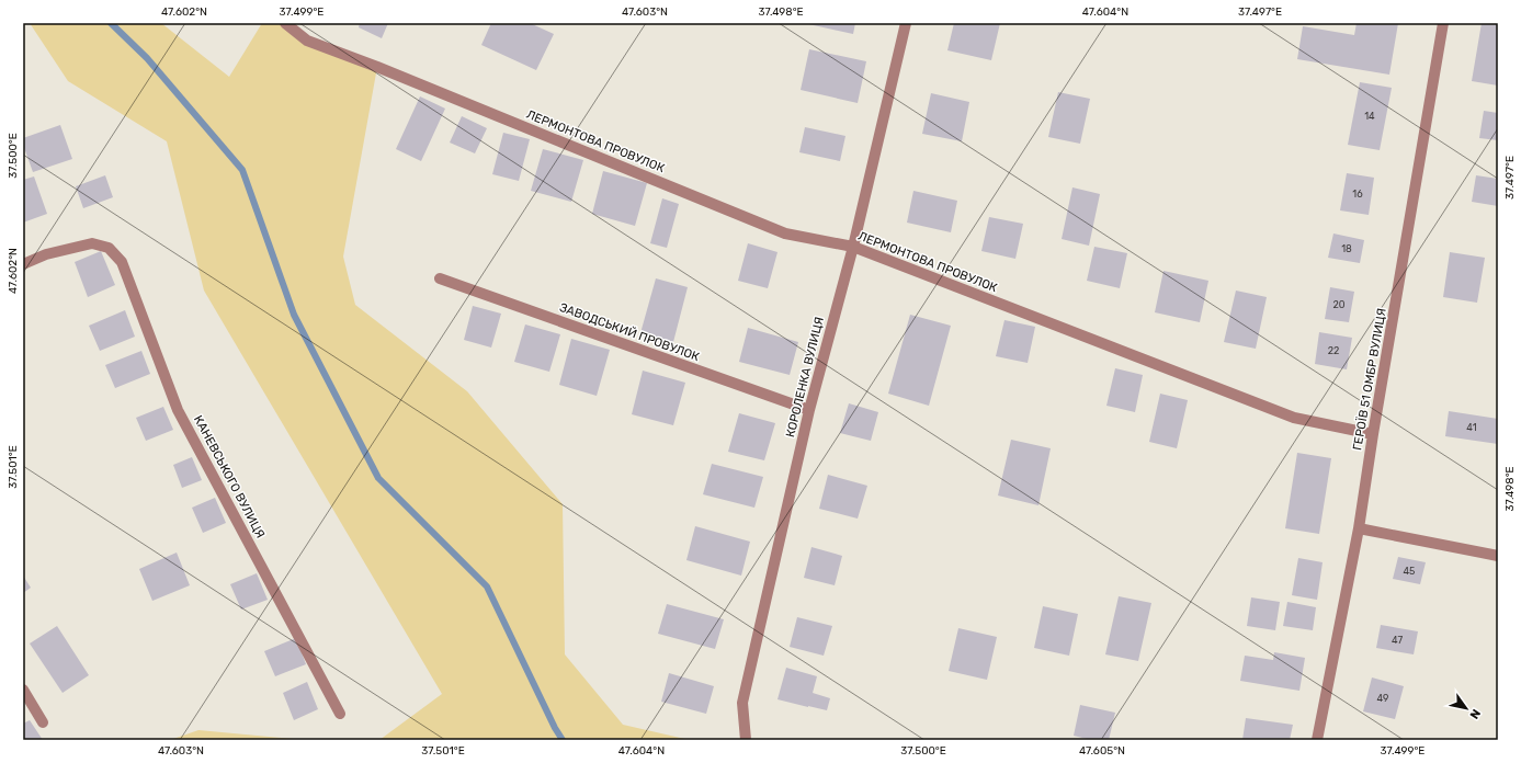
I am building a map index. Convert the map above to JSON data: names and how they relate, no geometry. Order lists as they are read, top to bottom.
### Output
{
  "streets": {
    "street": [
      "ЛЕРМОНТОВА ПРОВУЛОК",
      "ЗАВОДСЬКИЙ ПРОВУЛОК",
      "КОРОЛЕНКА ВУЛИЦЯ",
      "ГЕРОЇВ 51 ОМБР ВУЛИЦЯ",
      "КАНЕВСЬКОГО ВУЛИЦЯ"
    ]
  },
  "crossings": [
    ["ЛЕРМОНТОВА ПРОВУЛОК", "КОРОЛЕНКА ВУЛИЦЯ"],
    ["ЛЕРМОНТОВА ПРОВУЛОК", "ГЕРОЇВ 51 ОМБР ВУЛИЦЯ"],
    ["ЗАВОДСЬКИЙ ПРОВУЛОК", "КОРОЛЕНКА ВУЛИЦЯ"]
  ],
  "house_numbers": [
    "14",
    "16",
    "18",
    "20",
    "22",
    "41",
    "45",
    "47",
    "49"
  ],
  "north": "bottom right",
  "coordinates": [
    "47.602°N",
    "37.499°E",
    "47.603°N",
    "37.498°E",
    "47.604°N",
    "37.497°E",
    "37.500°E",
    "37.501°E",
    "47.605°N"
  ]
}
